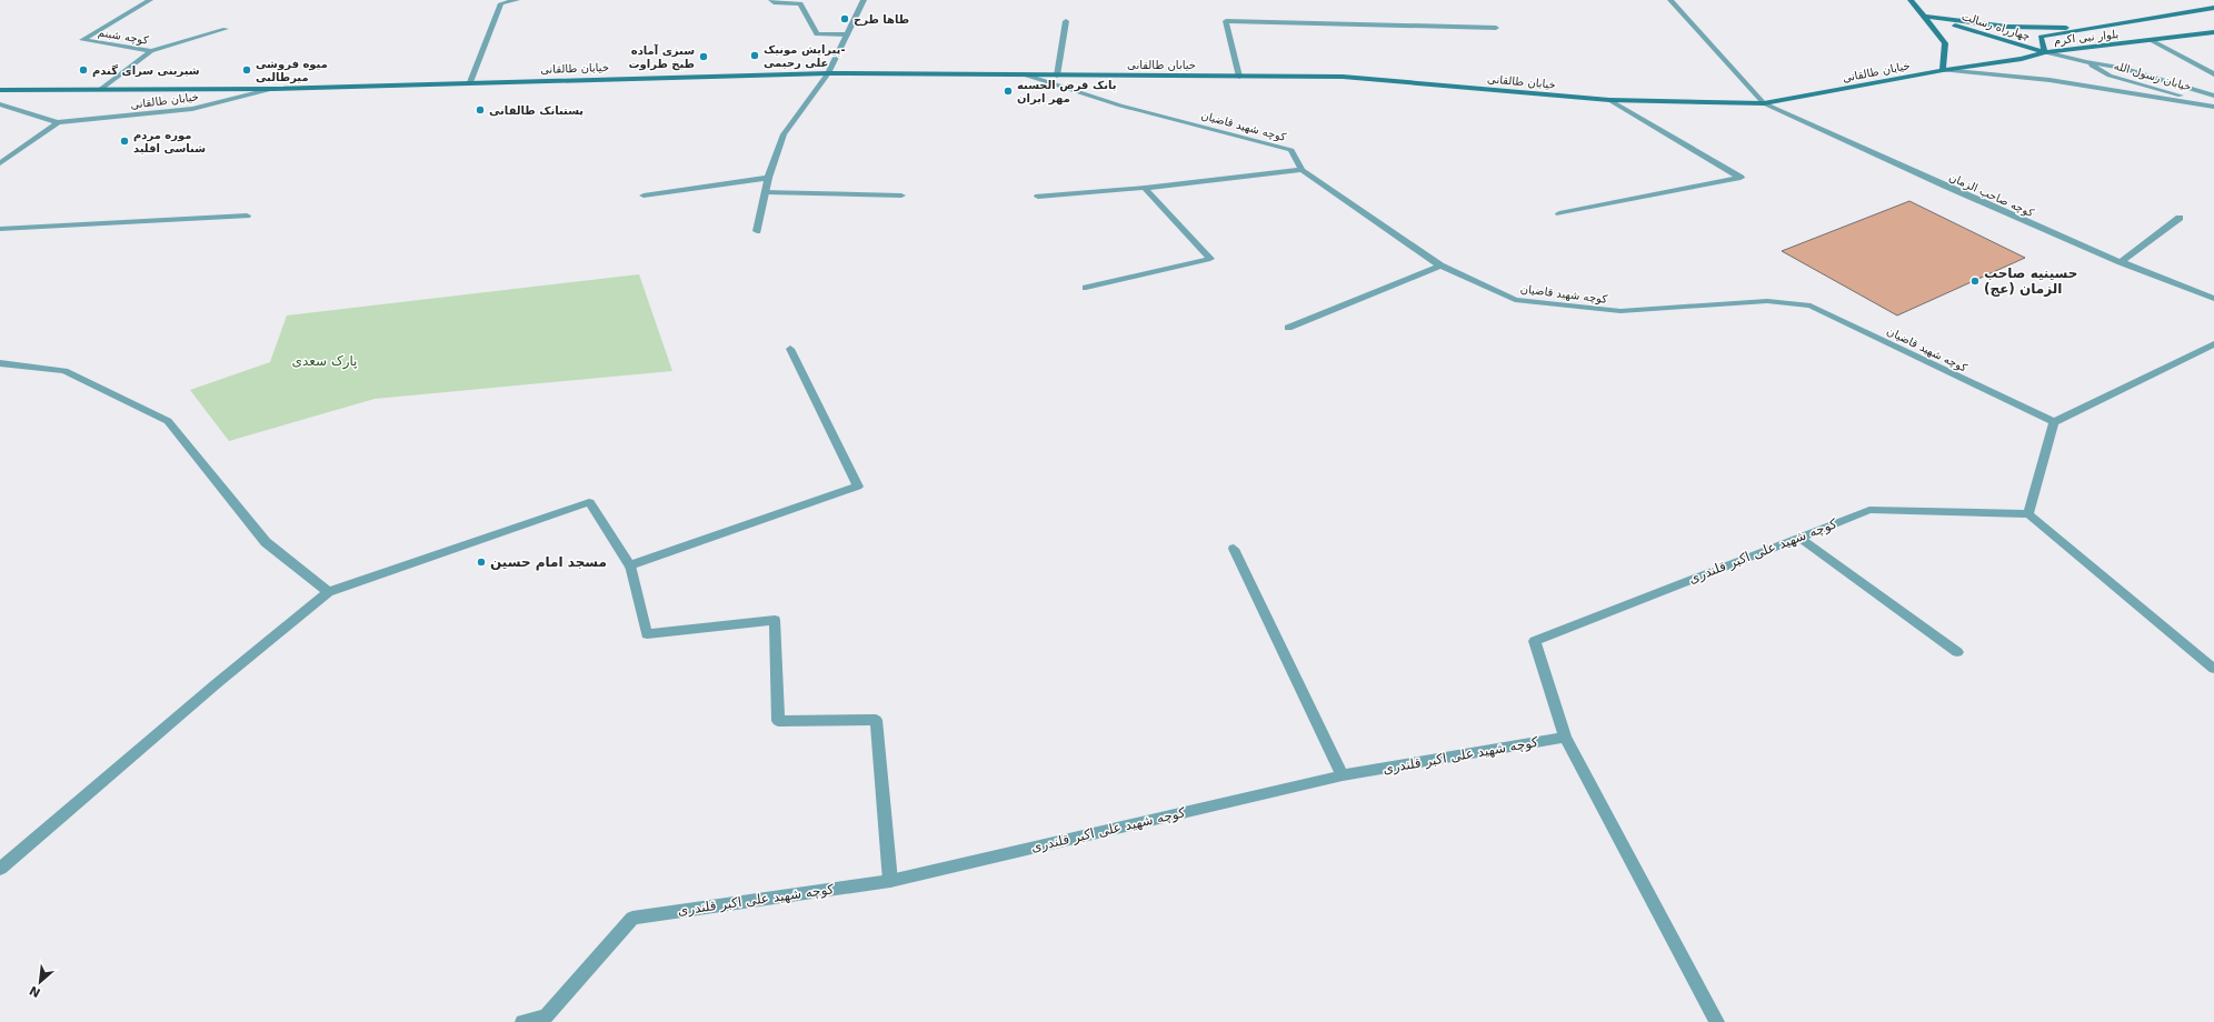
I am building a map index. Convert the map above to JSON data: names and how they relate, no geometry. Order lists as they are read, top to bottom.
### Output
{
  "streets": {
    "main road": ["چهارراه رسالت", "بلوار نبی اکرم", "خیابان طالقانی"],
    "street": [
      "کوچه شبنم",
      "خیابان رسول الله",
      "کوچه شهید قاضیان",
      "کوچه صاحب الزمان",
      "کوچه شهید علی اکبر قلندری"
    ]
  },
  "crossings": [
    ["چهارراه رسالت", "بلوار نبی اکرم"],
    ["چهارراه رسالت", "خیابان طالقانی"],
    ["چهارراه رسالت", "خیابان رسول الله"],
    ["کوچه شبنم", "خیابان طالقانی"],
    ["بلوار نبی اکرم", "خیابان طالقانی"],
    ["خیابان طالقانی", "کوچه شهید قاضیان"],
    ["خیابان طالقانی", "کوچه صاحب الزمان"]
  ],
  "parks": ["پارک سعدی"],
  "places": [
    "طاها طرح",
    "پیرایش مونیک- علی رحیمی",
    "سبزی آماده طبخ طراوت",
    "شیرینی سرای گندم",
    "میوه فروشی میرطالبی",
    "بانک قرض الحسنه مهر ایران",
    "پستبانک طالقانی",
    "موزه مردم شناسی اقلید",
    "حسینیه صاحب الزمان (عج)",
    "مسجد امام حسین"
  ],
  "north": "bottom left"
}
